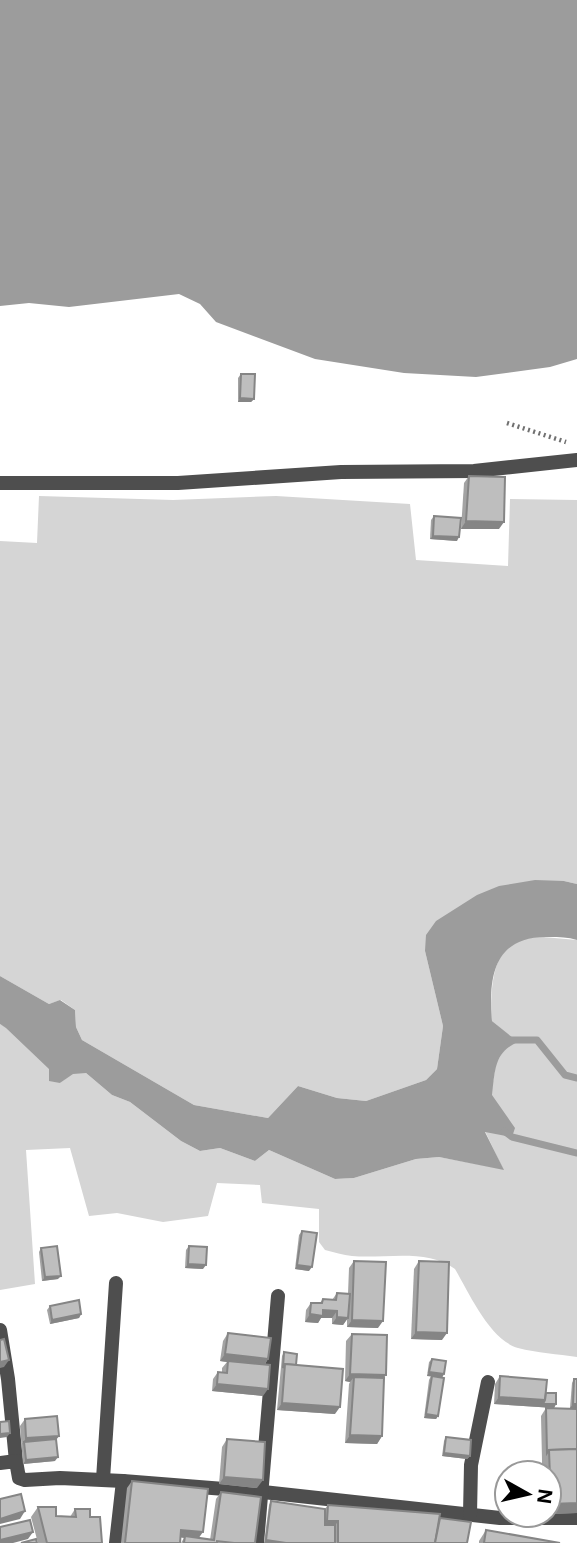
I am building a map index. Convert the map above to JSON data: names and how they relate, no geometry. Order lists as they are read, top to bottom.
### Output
{
  "north": "right"
}
